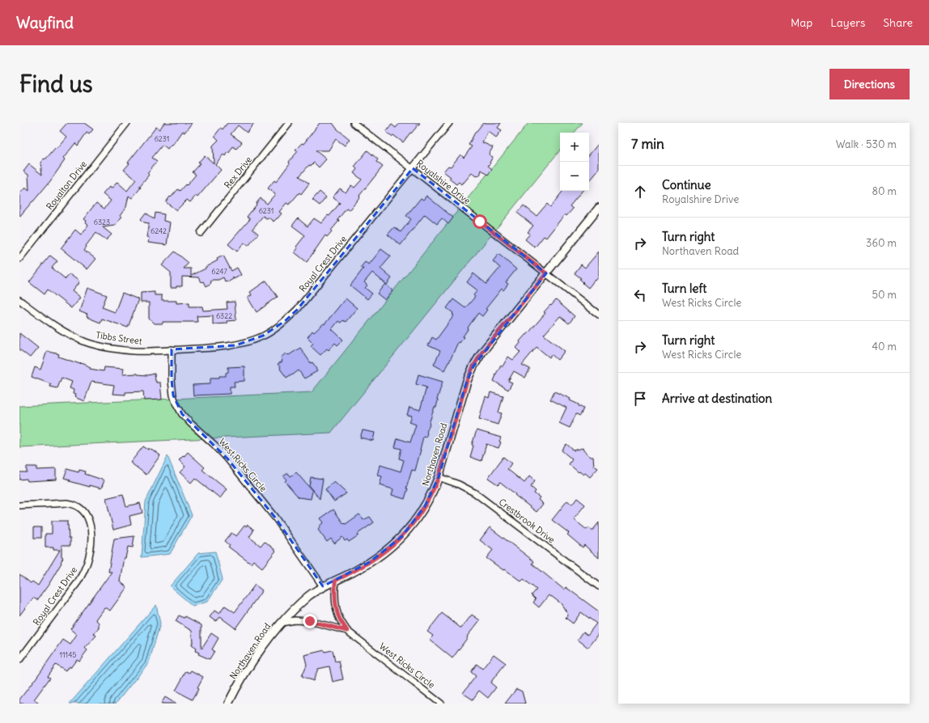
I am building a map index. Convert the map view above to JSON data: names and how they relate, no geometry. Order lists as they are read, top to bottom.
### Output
{
  "streets": {
    "street": [
      "Rex Drive",
      "Royalshire Drive",
      "Royalton Drive",
      "Royal Crest Drive",
      "Tibbs Street",
      "Northaven Road",
      "West Ricks Circle",
      "Crestbrook Drive"
    ]
  },
  "crossings": [
    ["Royalshire Drive", "Royal Crest Drive"],
    ["Royalshire Drive", "Northaven Road"],
    ["Royal Crest Drive", "Tibbs Street"],
    ["Royal Crest Drive", "West Ricks Circle"],
    ["Tibbs Street", "West Ricks Circle"],
    ["Northaven Road", "West Ricks Circle"],
    ["Northaven Road", "Crestbrook Drive"]
  ],
  "house_numbers": [
    "6231",
    "6231",
    "6323",
    "6242",
    "6247",
    "6322",
    "11145"
  ],
  "page": {
    "header": "Wayfind",
    "nav": ["Map", "Layers", "Share"],
    "buttons": "Directions",
    "title": "Find us",
    "heading": ["7 min", "Walk · 530 m"],
    "map_buttons": ["+", "−"],
    "list": [
      ["Continue", "Royalshire Drive", "80 m"],
      ["Turn right", "Northaven Road", "360 m"],
      ["Turn left", "West Ricks Circle", "50 m"],
      ["Turn right", "West Ricks Circle", "40 m"],
      "Arrive at destination"
    ]
  }
}
